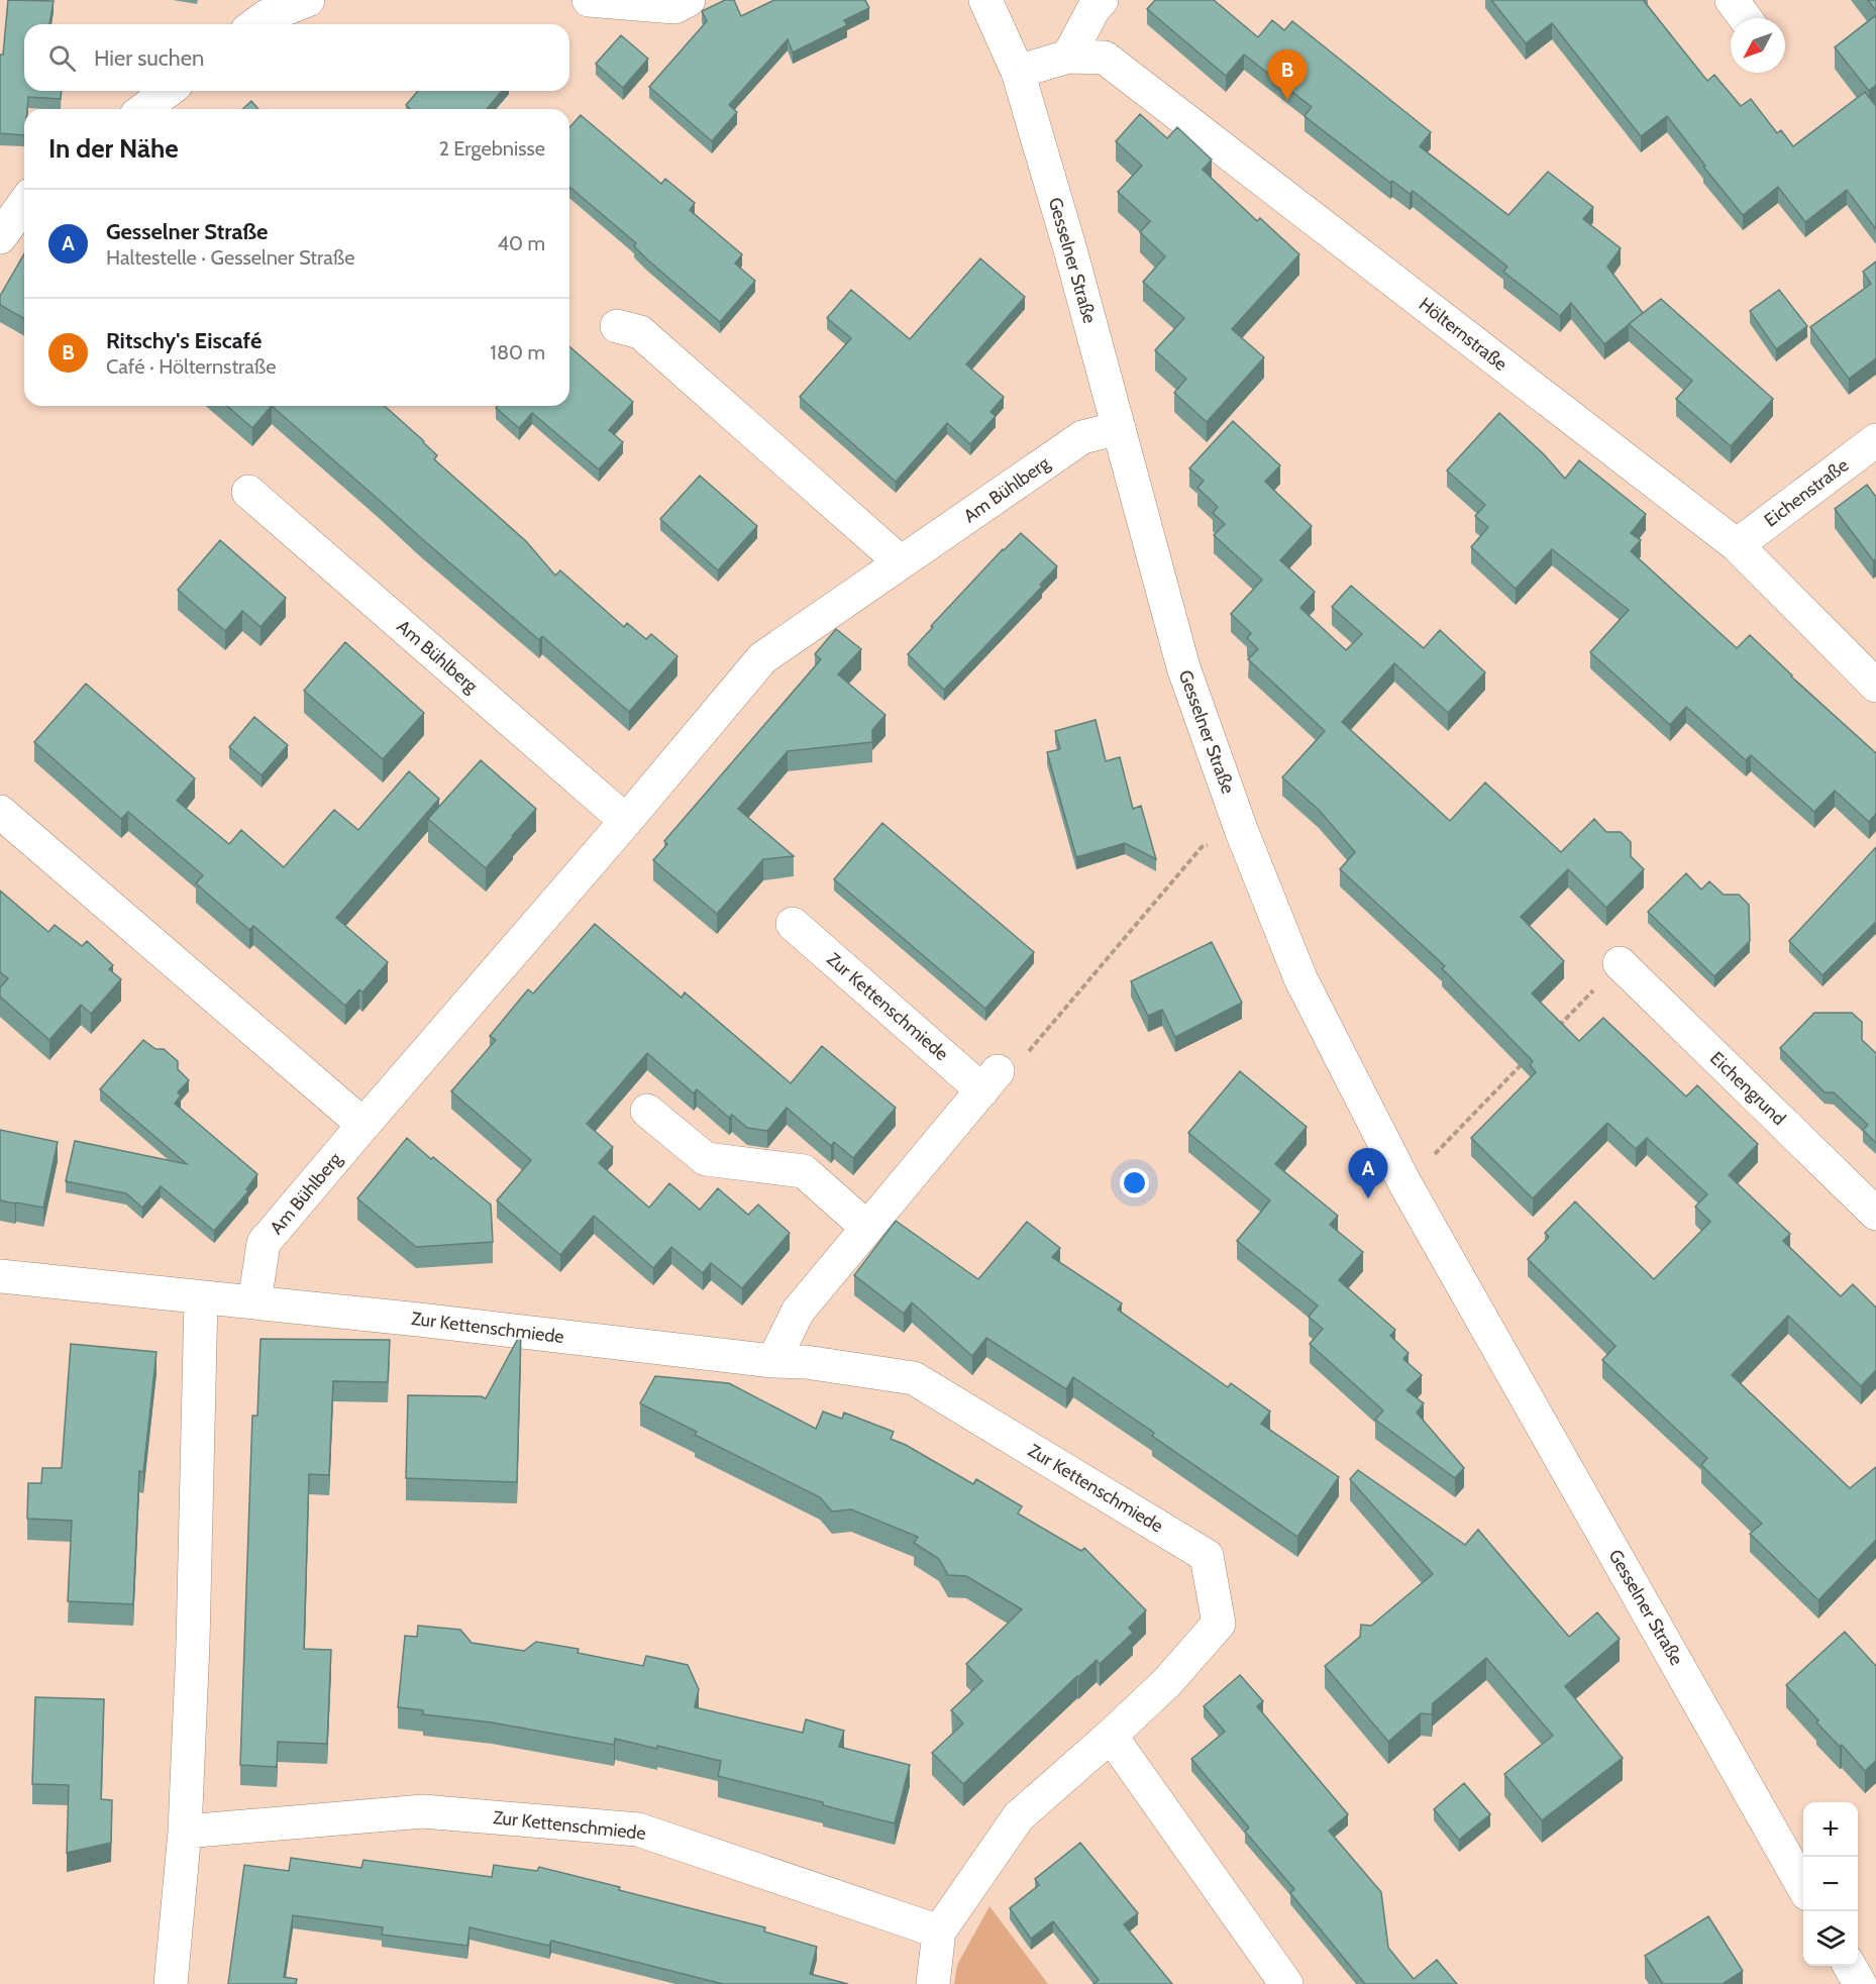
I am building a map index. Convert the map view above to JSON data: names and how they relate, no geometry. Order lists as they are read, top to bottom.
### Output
{
  "streets": {
    "street": [
      "Gesselner Straße",
      "Hölternstraße",
      "Am Bühlberg",
      "Eichenstraße",
      "Zur Kettenschmiede",
      "Eichengrund"
    ]
  },
  "crossings": [
    ["Gesselner Straße", "Hölternstraße"],
    ["Gesselner Straße", "Am Bühlberg"],
    ["Hölternstraße", "Eichenstraße"],
    ["Am Bühlberg", "Zur Kettenschmiede"]
  ],
  "north": "bottom left",
  "page": {
    "search": "Hier suchen",
    "pins": ["B", "A"],
    "heading": ["In der Nähe", "2 Ergebnisse"],
    "list": [
      {
        "mark": "A",
        "name": "Gesselner Straße",
        "note": "Haltestelle · Gesselner Straße",
        "value": "40 m"
      },
      {
        "mark": "B",
        "name": "Ritschy's Eiscafé",
        "note": "Café · Hölternstraße",
        "value": "180 m"
      }
    ],
    "map_buttons": ["+", "−"]
  }
}
